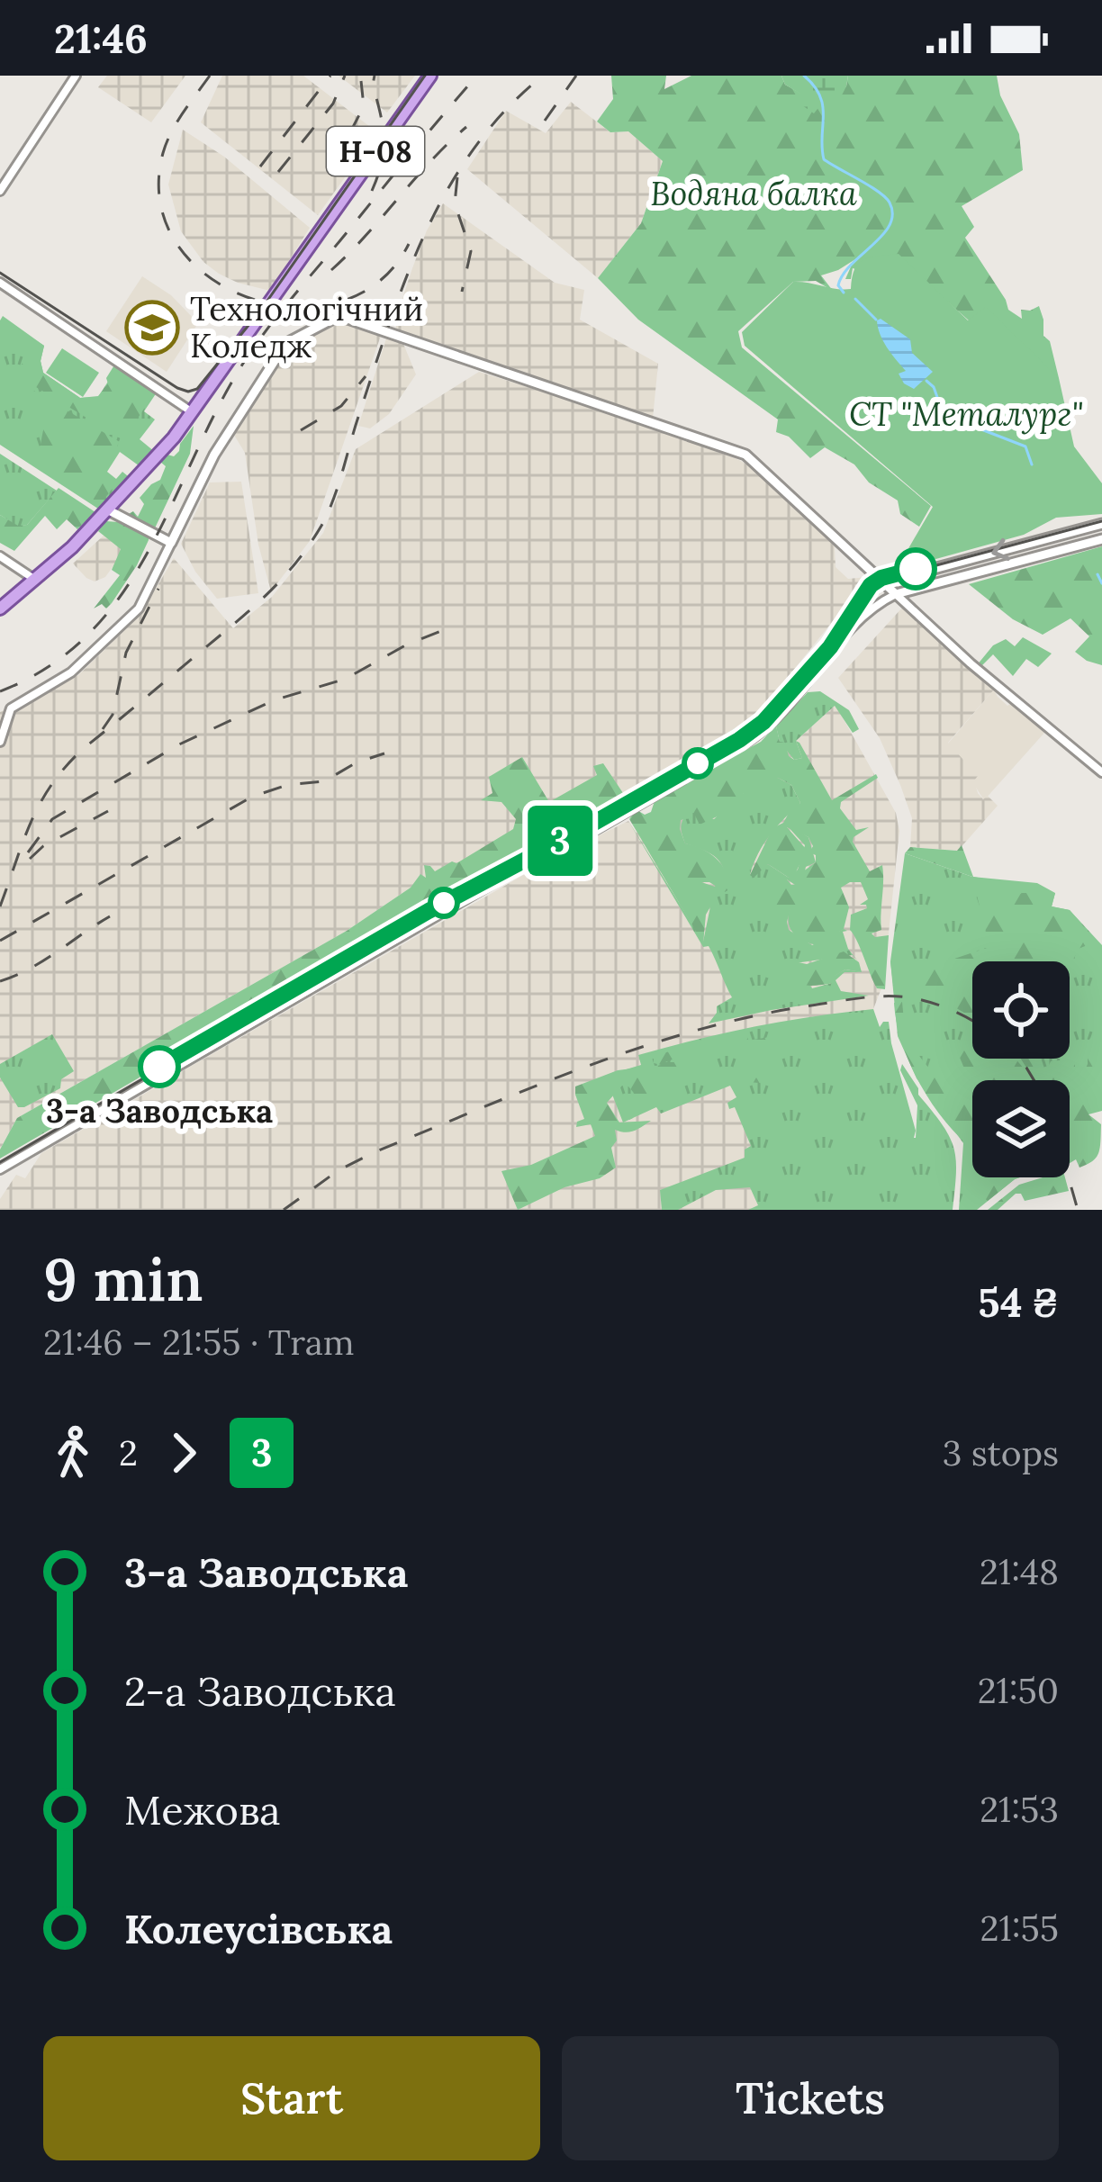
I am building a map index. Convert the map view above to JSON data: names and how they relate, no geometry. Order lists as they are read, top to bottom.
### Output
{
  "streets": {
    "main road": ["Н-08"]
  },
  "parks": ["Водяна балка", "СТ \"Металург\""],
  "places": {
    "school or university": ["Технологічний Коледж"],
    "other": ["3-а Заводська"]
  },
  "lines": ["tram line 3"],
  "page": {
    "status": "21:46",
    "on_map": "3",
    "heading": ["9 min", "21:46 – 21:55 · Tram", "54 ₴"],
    "legs": ["2", "3", "3 stops"],
    "list": [
      {
        "name": "3-а Заводська",
        "value": "21:48"
      },
      {
        "name": "2-а Заводська",
        "value": "21:50"
      },
      {
        "name": "Межова",
        "value": "21:53"
      },
      {
        "name": "Колеусівська",
        "value": "21:55"
      }
    ],
    "buttons": ["Start", "Tickets"]
  }
}
